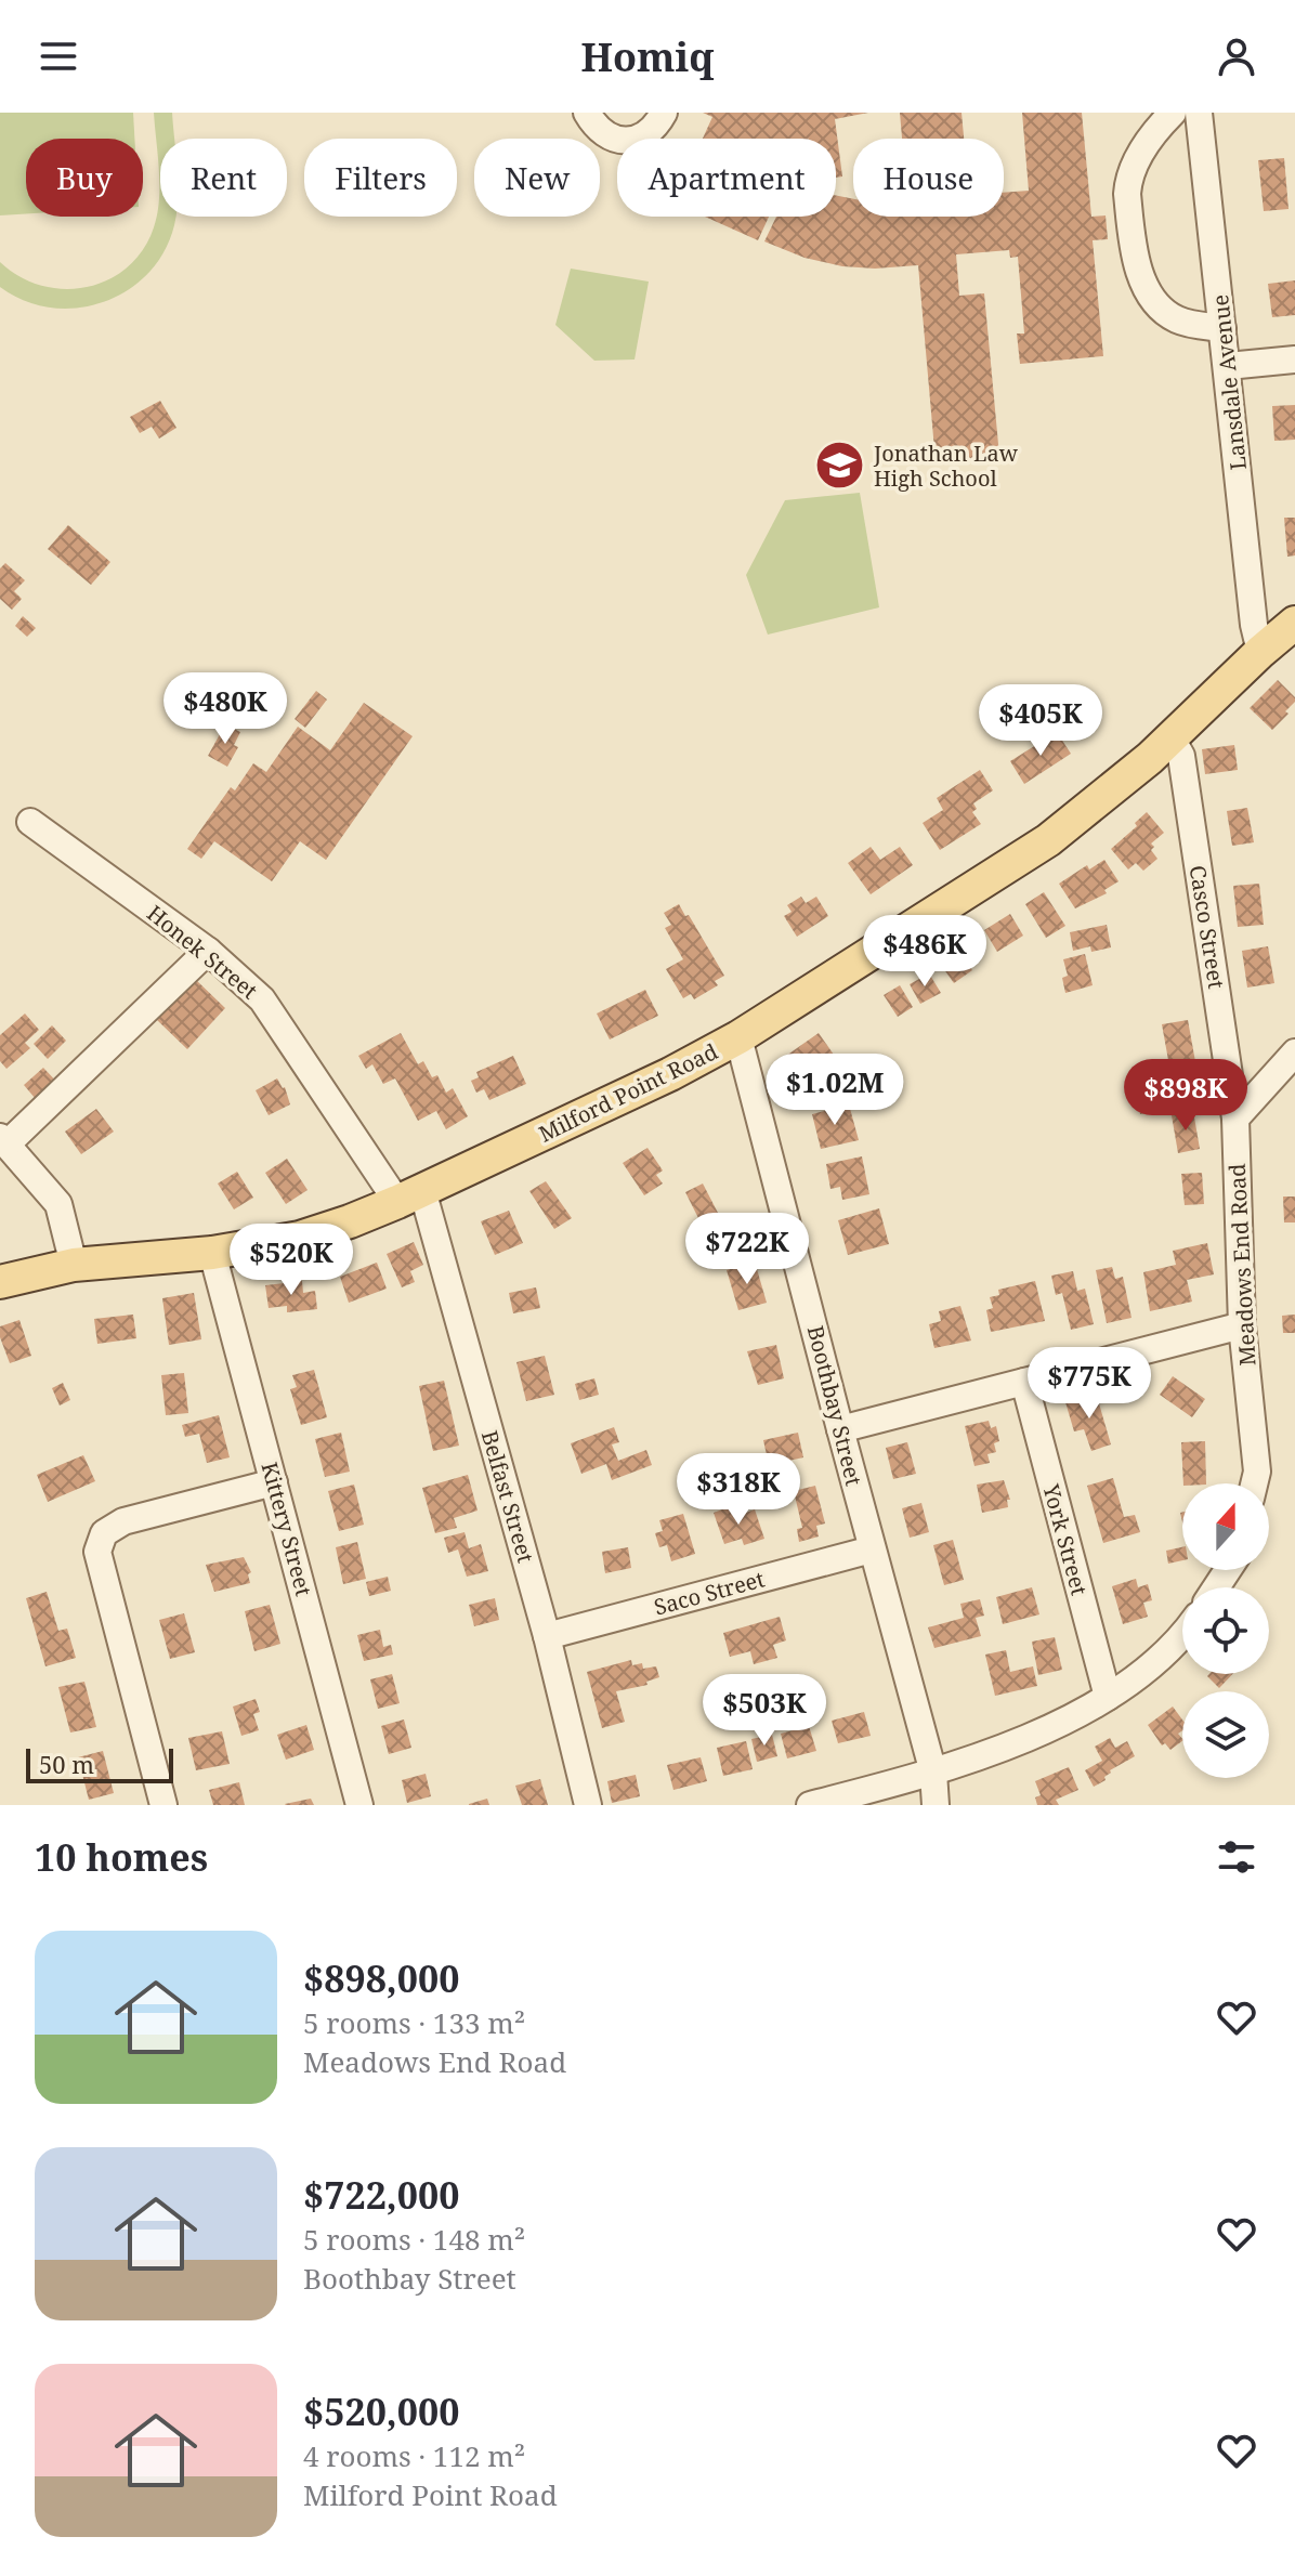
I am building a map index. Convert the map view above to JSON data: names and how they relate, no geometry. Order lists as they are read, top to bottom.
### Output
{
  "streets": {
    "main road": ["Milford Point Road"],
    "street": [
      "Lansdale Avenue",
      "Casco Street",
      "Honek Street",
      "Meadows End Road",
      "Boothbay Street",
      "Belfast Street",
      "Kittery Street",
      "York Street",
      "Saco Street"
    ]
  },
  "crossings": [
    ["Lansdale Avenue", "Milford Point Road"],
    ["Casco Street", "Milford Point Road"],
    ["Casco Street", "Meadows End Road"],
    ["Honek Street", "Milford Point Road"],
    ["Honek Street", "Belfast Street"],
    ["Milford Point Road", "Boothbay Street"],
    ["Milford Point Road", "Belfast Street"],
    ["Milford Point Road", "Kittery Street"],
    ["Boothbay Street", "Saco Street"],
    ["Belfast Street", "Saco Street"]
  ],
  "places": {
    "school or university": ["Jonathan Law High School"]
  },
  "scale_bar": "50 m",
  "north": "top",
  "page": {
    "header": "Homiq",
    "chip": [
      "Buy",
      "Rent",
      "Filters",
      "New",
      "Apartment",
      "House"
    ],
    "price": [
      "$480K",
      "$405K",
      "$486K",
      "$1.02M",
      "$898K",
      "$722K",
      "$520K",
      "$775K",
      "$318K",
      "$503K"
    ],
    "scale": "50 m",
    "heading": "10 homes",
    "list": [
      {
        "name": "$898,000",
        "note": "5 rooms · 133 m² · Meadows End Road"
      },
      {
        "name": "$722,000",
        "note": "5 rooms · 148 m² · Boothbay Street"
      },
      {
        "name": "$520,000",
        "note": "4 rooms · 112 m² · Milford Point Road"
      }
    ]
  }
}
